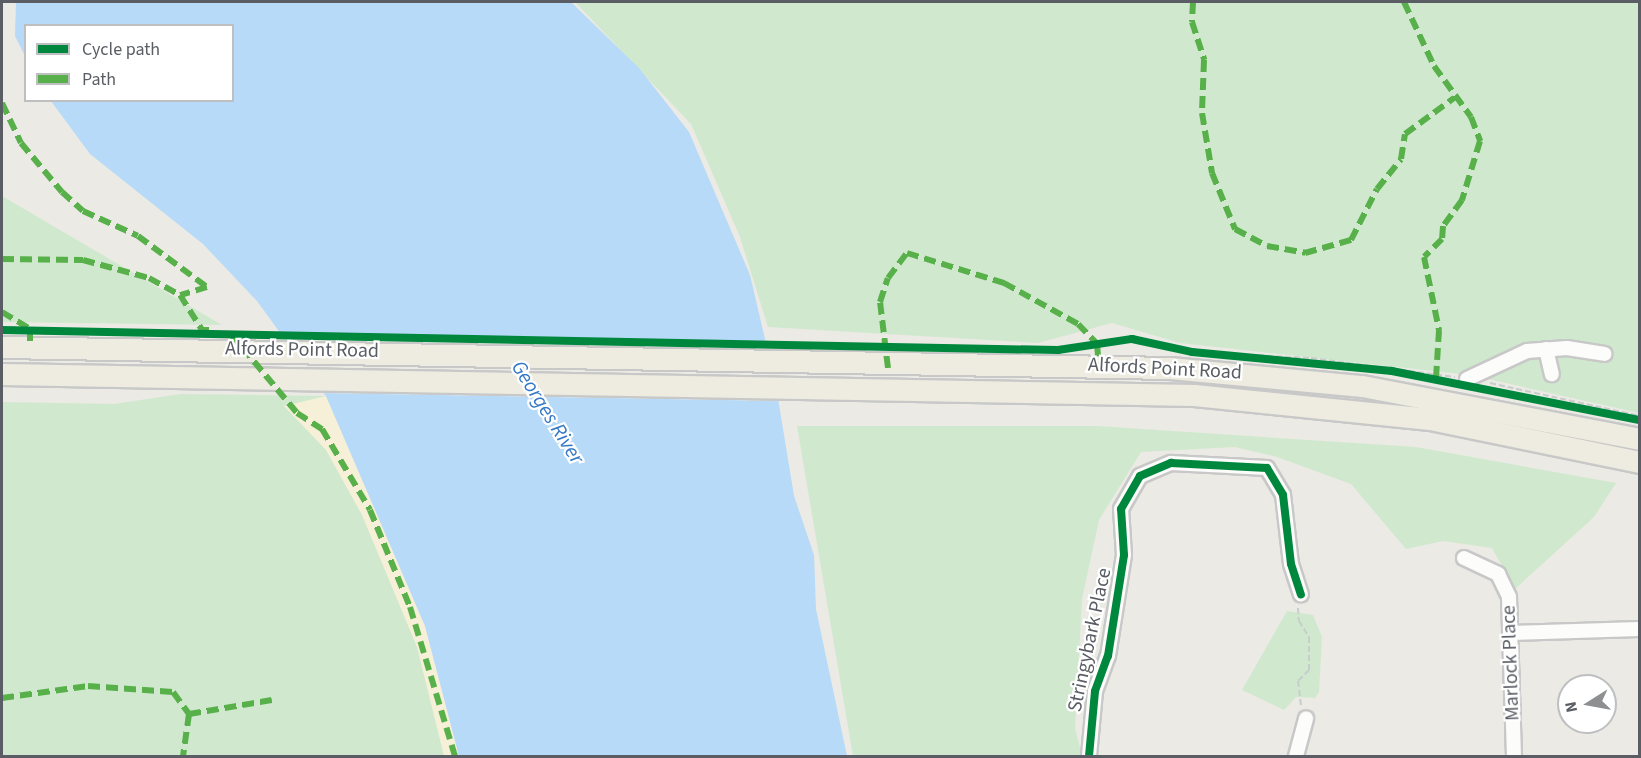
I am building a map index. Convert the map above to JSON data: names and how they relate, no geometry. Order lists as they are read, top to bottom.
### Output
{
  "streets": {
    "highway": ["Alfords Point Road"],
    "street": ["Stringybark Place", "Marlock Place"]
  },
  "water": ["Georges River"],
  "legend": ["Cycle path", "Path"],
  "north": "left"
}
